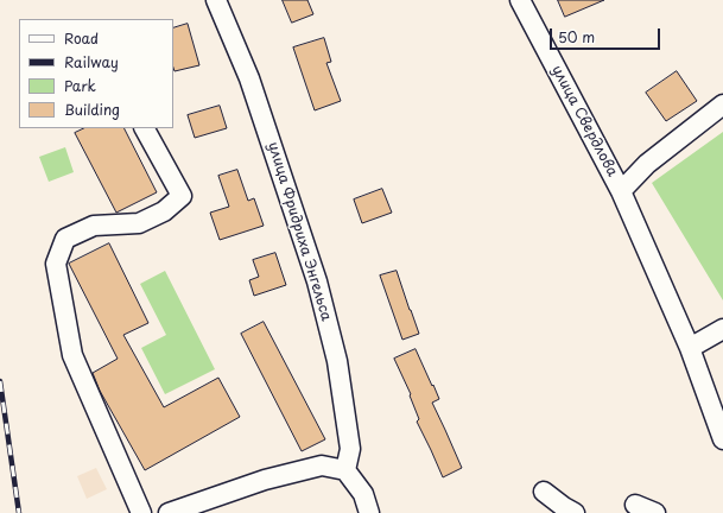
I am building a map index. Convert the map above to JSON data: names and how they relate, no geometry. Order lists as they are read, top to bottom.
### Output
{
  "streets": {
    "street": ["улица Свердлова", "улица Фридриха Энгельса"]
  },
  "legend": [
    "Road",
    "Railway",
    "Park",
    "Building"
  ],
  "scale_bar": "50 m"
}
